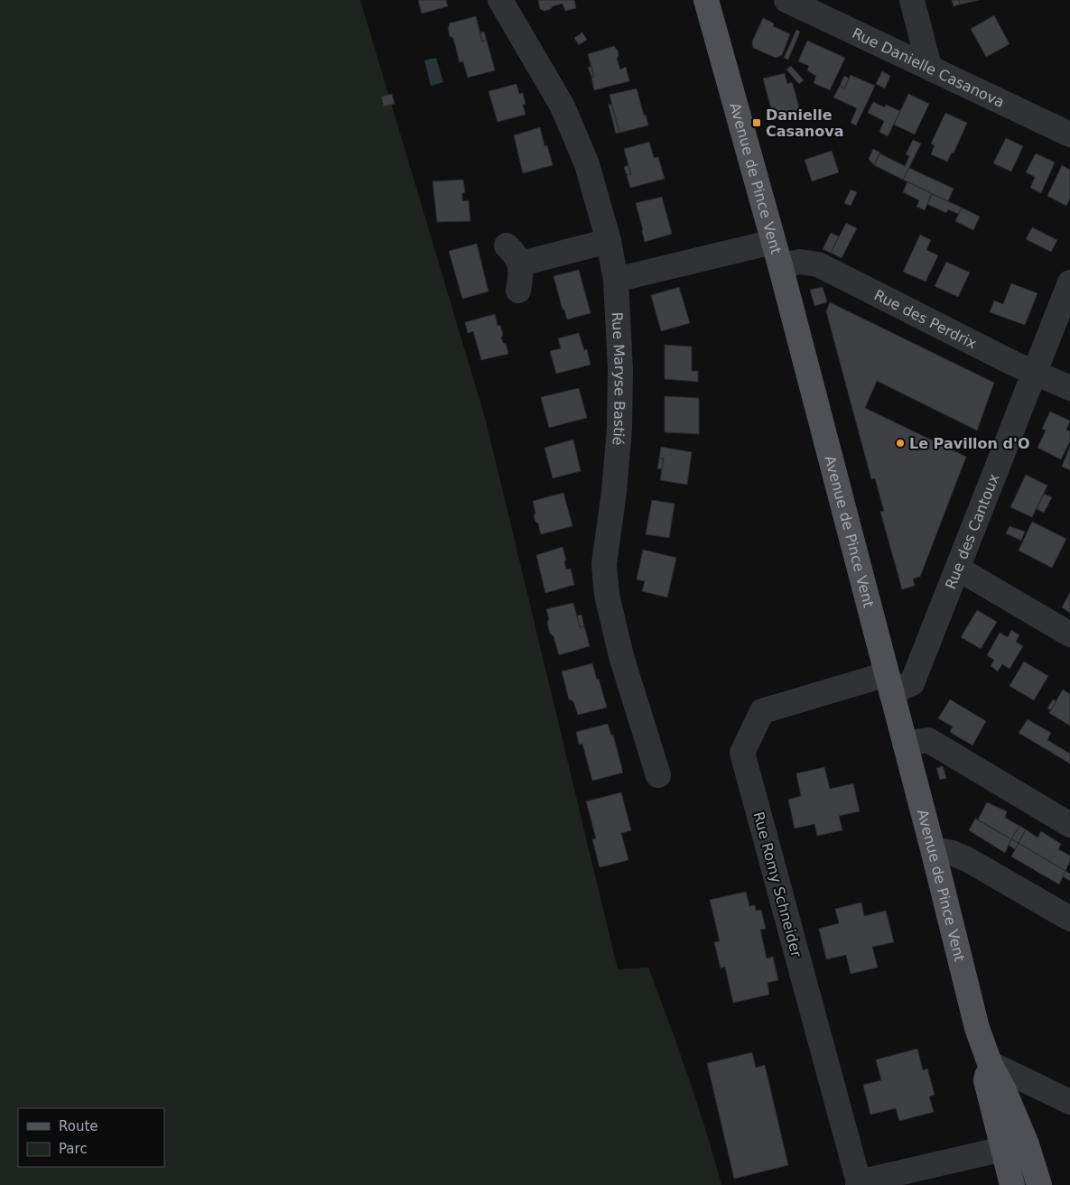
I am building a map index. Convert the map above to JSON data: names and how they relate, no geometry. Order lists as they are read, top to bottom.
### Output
{
  "streets": {
    "main road": ["Avenue de Pince Vent"],
    "street": [
      "Rue Danielle Casanova",
      "Rue des Perdrix",
      "Rue Maryse Bastié",
      "Rue des Cantoux",
      "Rue Romy Schneider"
    ]
  },
  "crossings": [
    ["Avenue de Pince Vent", "Rue des Perdrix"],
    ["Avenue de Pince Vent", "Rue des Cantoux"],
    ["Avenue de Pince Vent", "Rue Romy Schneider"],
    ["Rue des Perdrix", "Rue des Cantoux"],
    ["Rue des Cantoux", "Rue Romy Schneider"]
  ],
  "places": {
    "transit": ["Danielle Casanova"],
    "other": ["Le Pavillon d'O"]
  },
  "legend": ["Route", "Parc"]
}
